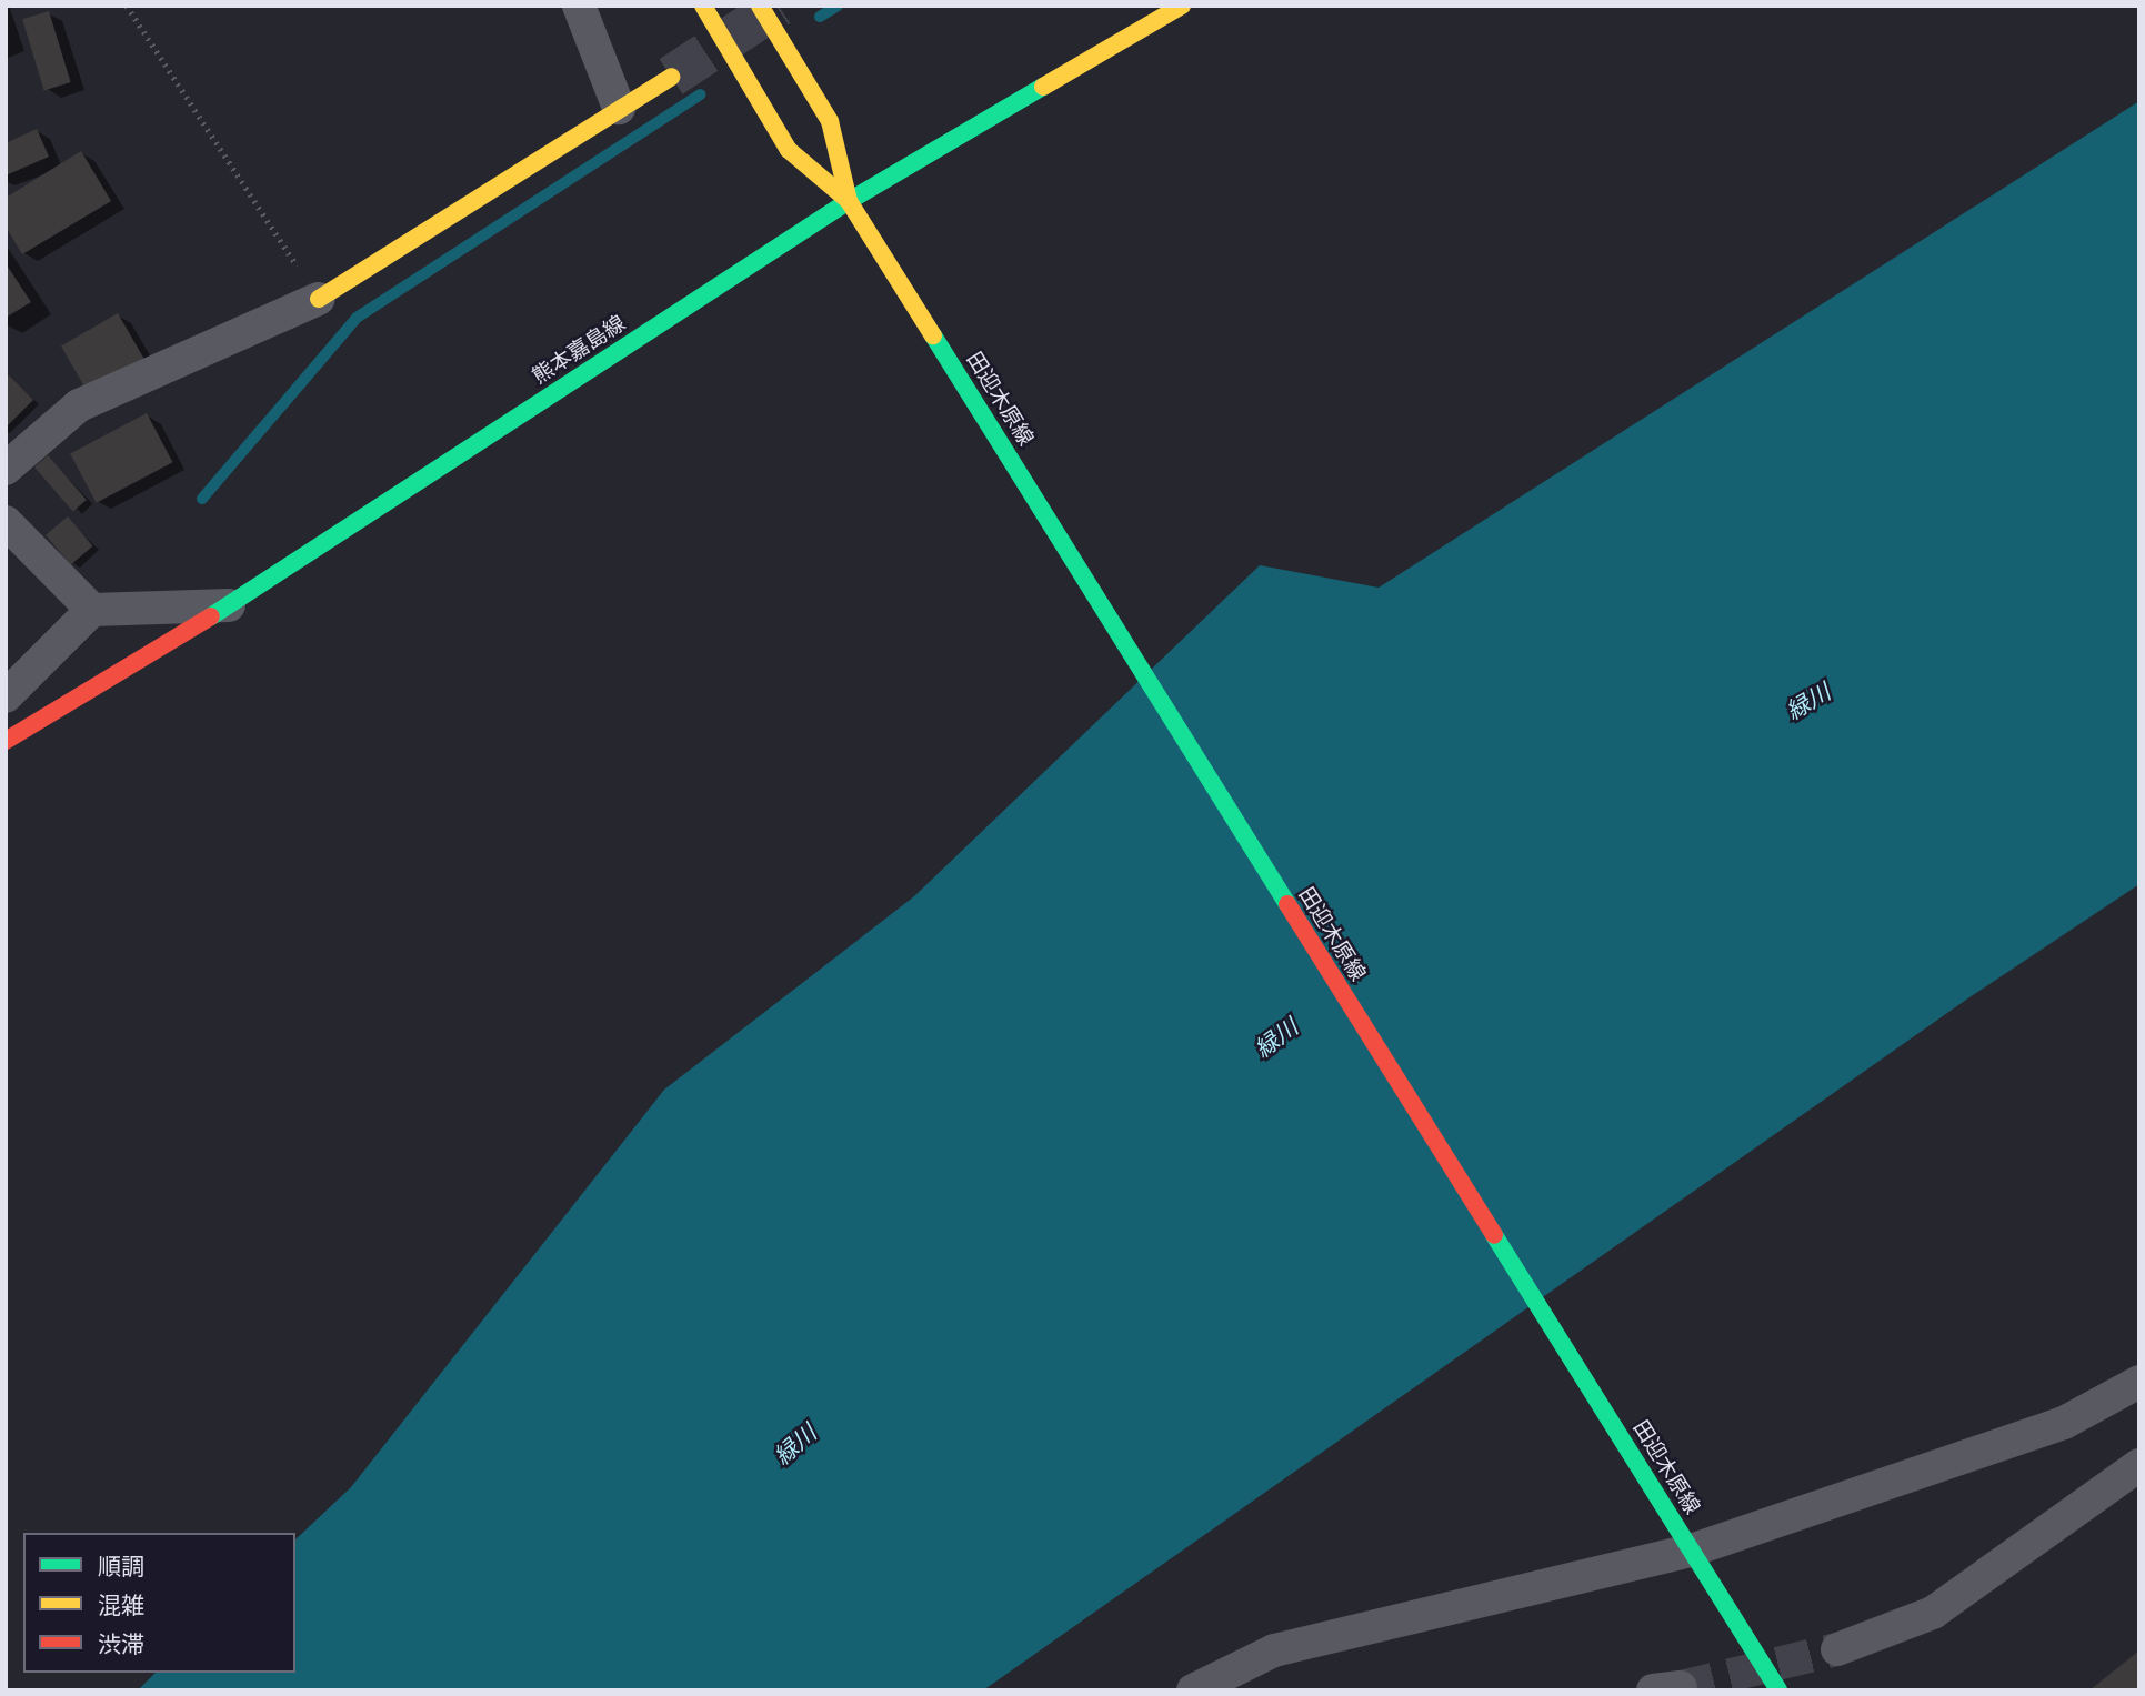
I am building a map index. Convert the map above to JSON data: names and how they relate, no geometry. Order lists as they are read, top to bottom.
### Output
{
  "streets": {
    "main road": ["熊本嘉島線", "田迎木原線"]
  },
  "crossings": [
    ["熊本嘉島線", "田迎木原線"]
  ],
  "water": ["緑川"],
  "legend": ["順調", "混雑", "渋滞"]
}
